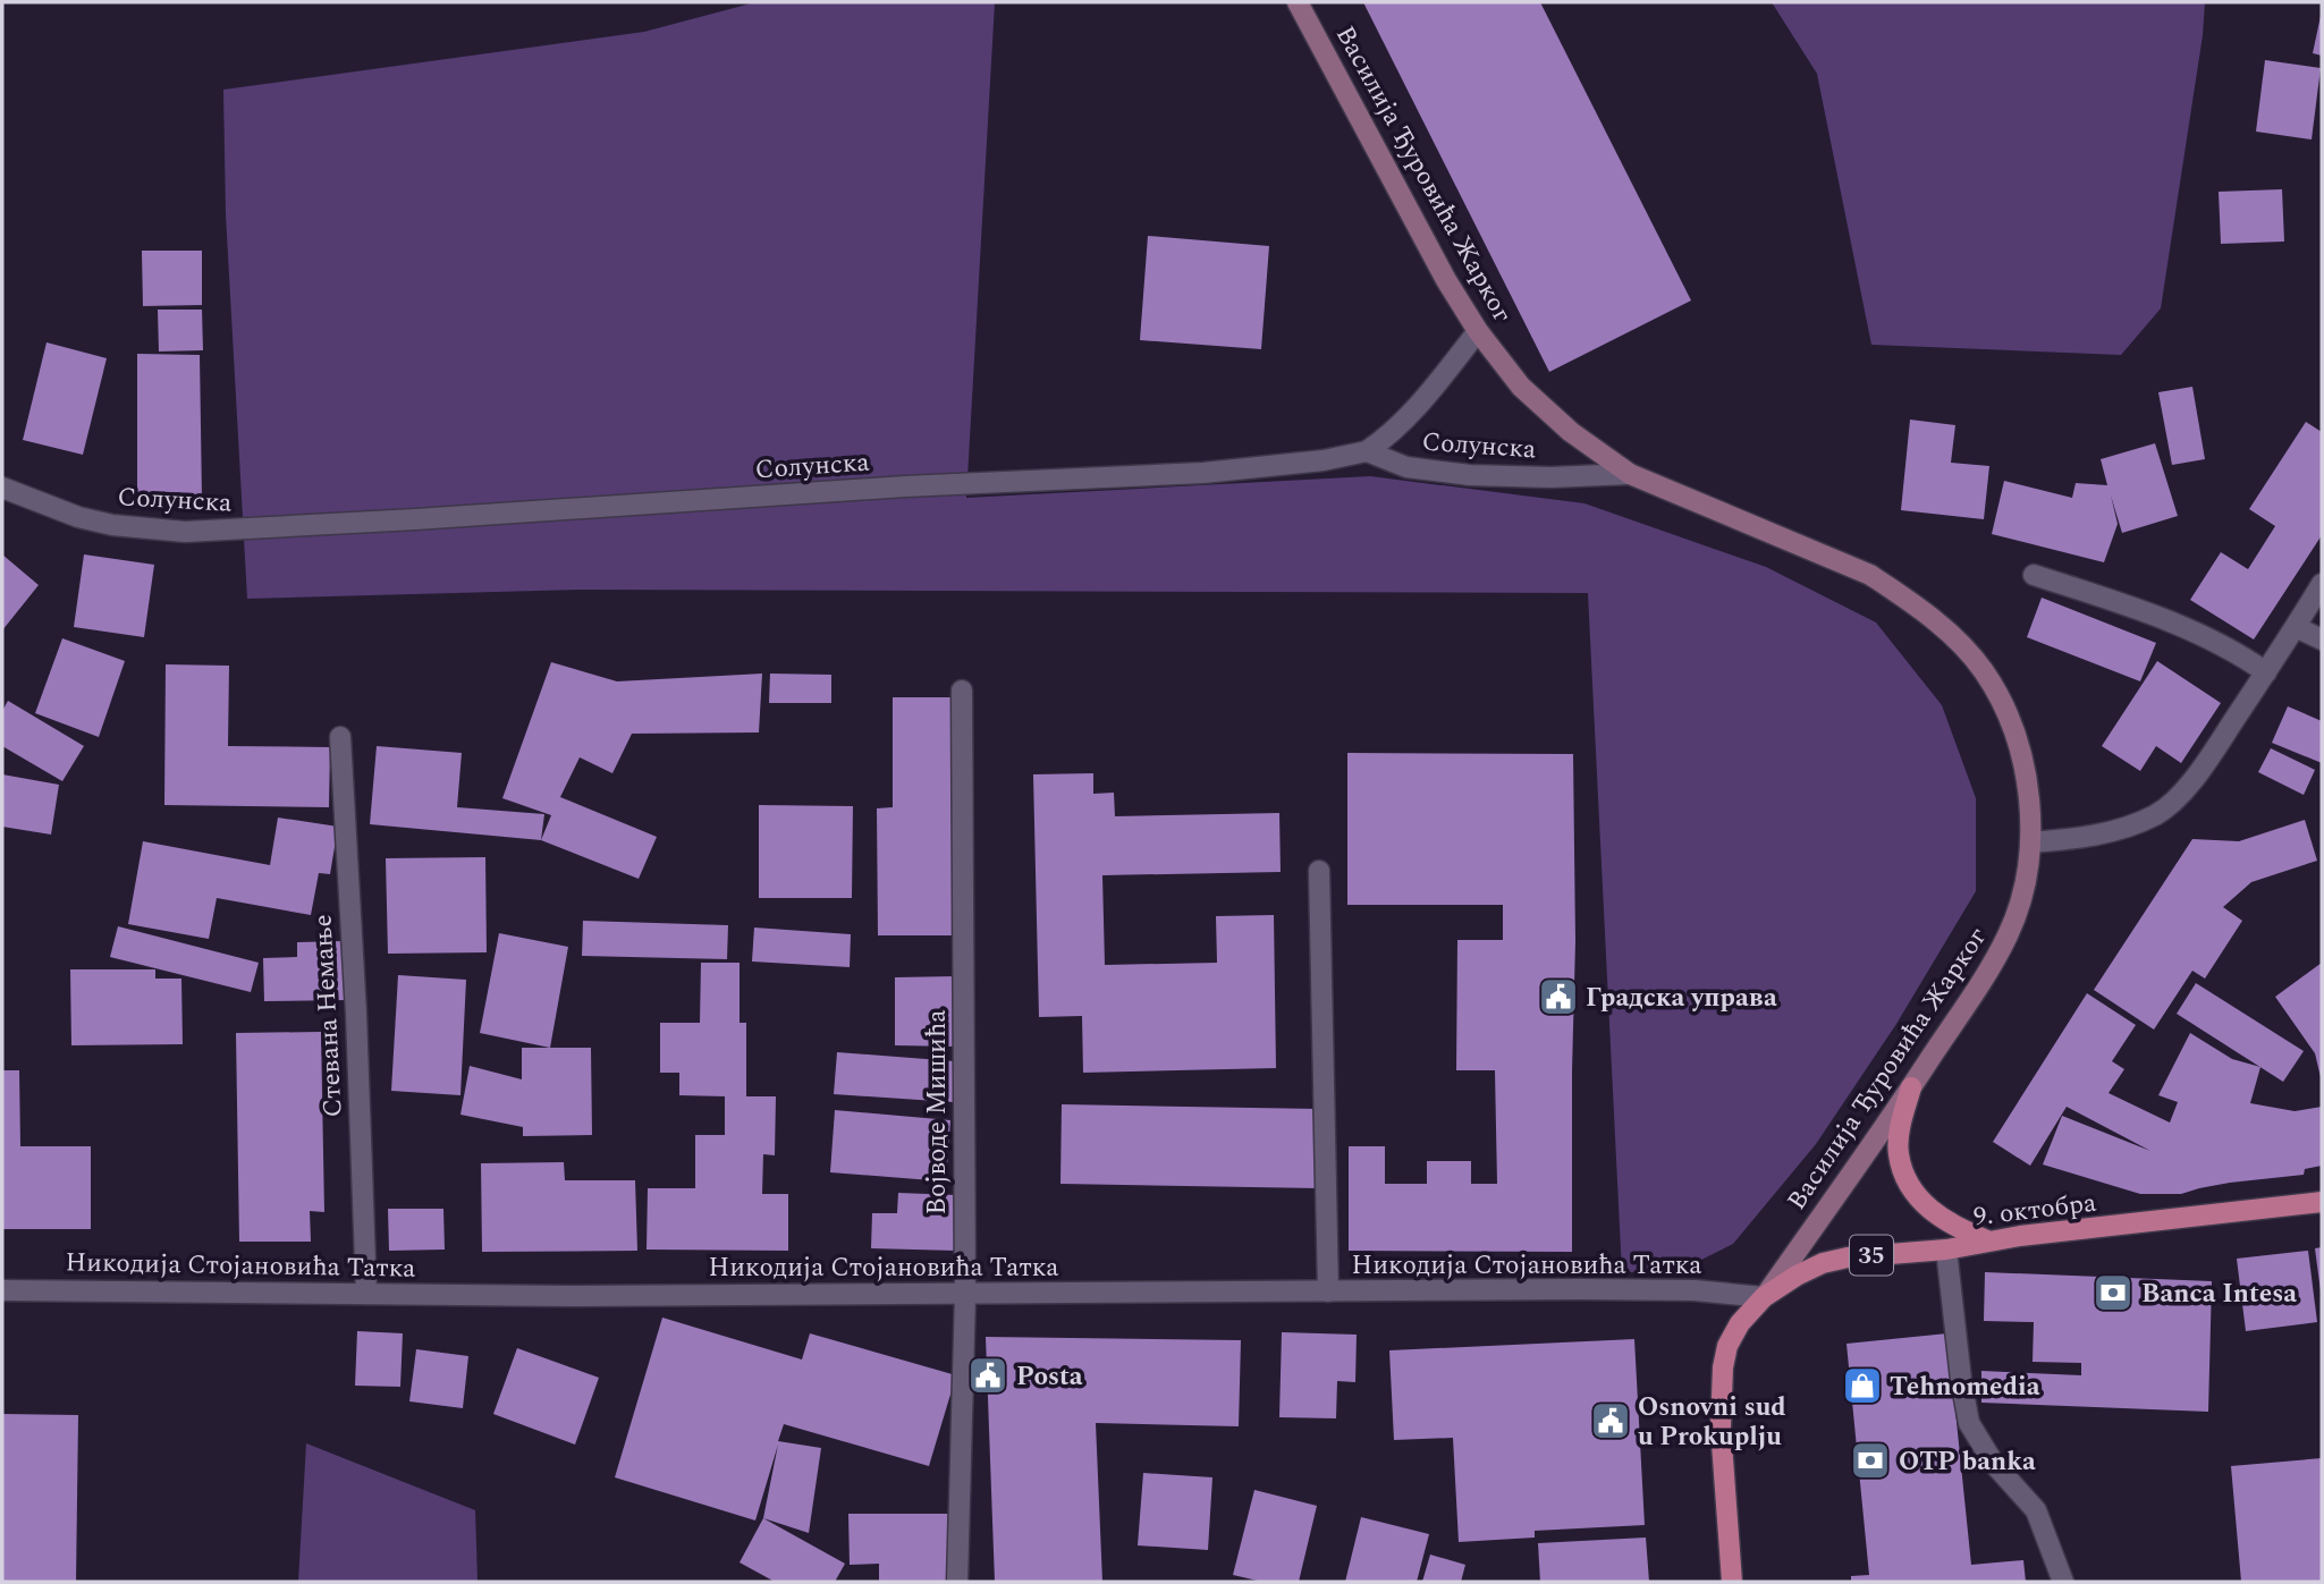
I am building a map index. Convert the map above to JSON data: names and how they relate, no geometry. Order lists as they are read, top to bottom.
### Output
{
  "streets": {
    "main road": ["Василија Ђуровића Жарког", "9. октобра", "35"],
    "street": [
      "Солунска",
      "Стевана Немање",
      "Војводе Мишића",
      "Никодија Стојановића Татка"
    ]
  },
  "crossings": [
    ["Василија Ђуровића Жарког", "Солунска"],
    ["Василија Ђуровића Жарког", "9. октобра"],
    ["Василија Ђуровића Жарког", "35"],
    ["Василија Ђуровића Жарког", "Никодија Стојановића Татка"],
    ["Стевана Немање", "Никодија Стојановића Татка"],
    ["Војводе Мишића", "Никодија Стојановића Татка"],
    ["9. октобра", "35"],
    ["9. октобра", "Никодија Стојановића Татка"],
    ["35", "Никодија Стојановића Татка"]
  ],
  "places": {
    "public building": ["Градска управа", "Posta", "Osnovni sud u Prokuplju"],
    "bank": ["Banca Intesa", "OTP banka"],
    "shop": ["Tehnomedia"]
  }
}
